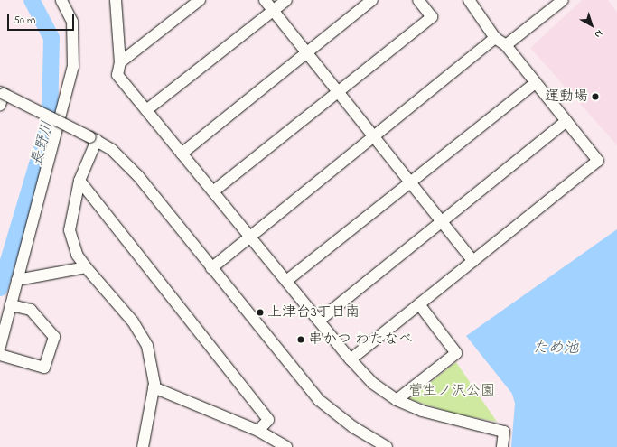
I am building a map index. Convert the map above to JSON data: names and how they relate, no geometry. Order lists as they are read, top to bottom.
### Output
{
  "water": ["長野川", "ため池"],
  "parks": ["菅生ノ沢公園"],
  "places": ["運動場", "上津台3丁目南", "串かつ わたなべ"],
  "scale_bar": "50 m",
  "north": "bottom right"
}
